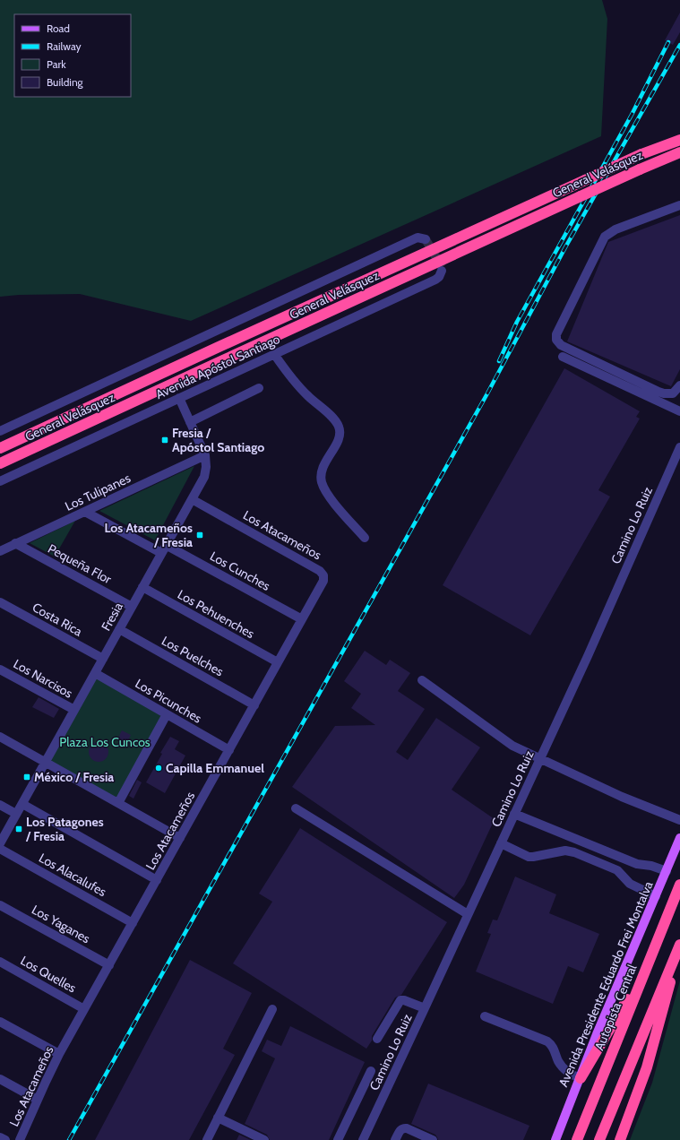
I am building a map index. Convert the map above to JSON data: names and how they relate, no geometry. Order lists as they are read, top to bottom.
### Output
{
  "streets": {
    "highway": ["General Velásquez", "Autopista Central"],
    "main road": ["Avenida Presidente Eduardo Frei Montalva"],
    "street": [
      "Avenida Apóstol Santiago",
      "Los Tulipanes",
      "Camino Lo Ruiz",
      "Los Atacameños",
      "Pequeña Flor",
      "Los Cunches",
      "Los Pehuenches",
      "Fresia",
      "Costa Rica",
      "Los Puelches",
      "Los Narcisos",
      "Los Picunches",
      "Los Alacalufes",
      "Los Yaganes",
      "Los Quelles"
    ]
  },
  "crossings": [
    ["Avenida Apóstol Santiago", "Fresia"],
    ["Los Tulipanes", "Pequeña Flor"],
    ["Los Tulipanes", "Los Cunches"],
    ["Los Tulipanes", "Fresia"],
    ["Los Atacameños", "Los Cunches"],
    ["Los Atacameños", "Los Pehuenches"],
    ["Los Atacameños", "Fresia"],
    ["Los Atacameños", "Los Puelches"],
    ["Los Atacameños", "Los Picunches"],
    ["Los Atacameños", "Los Alacalufes"],
    ["Los Atacameños", "Los Yaganes"],
    ["Los Atacameños", "Los Quelles"],
    ["Pequeña Flor", "Fresia"],
    ["Los Cunches", "Fresia"],
    ["Los Pehuenches", "Fresia"],
    ["Fresia", "Costa Rica"],
    ["Fresia", "Los Puelches"],
    ["Fresia", "Los Narcisos"],
    ["Fresia", "Los Picunches"]
  ],
  "parks": ["Plaza Los Cuncos"],
  "places": {
    "transit": [
      "Fresia / Apóstol Santiago",
      "Los Atacameños / Fresia",
      "México / Fresia",
      "Los Patagones / Fresia"
    ],
    "other": ["Capilla Emmanuel"]
  },
  "legend": [
    "Road",
    "Railway",
    "Park",
    "Building"
  ]
}
